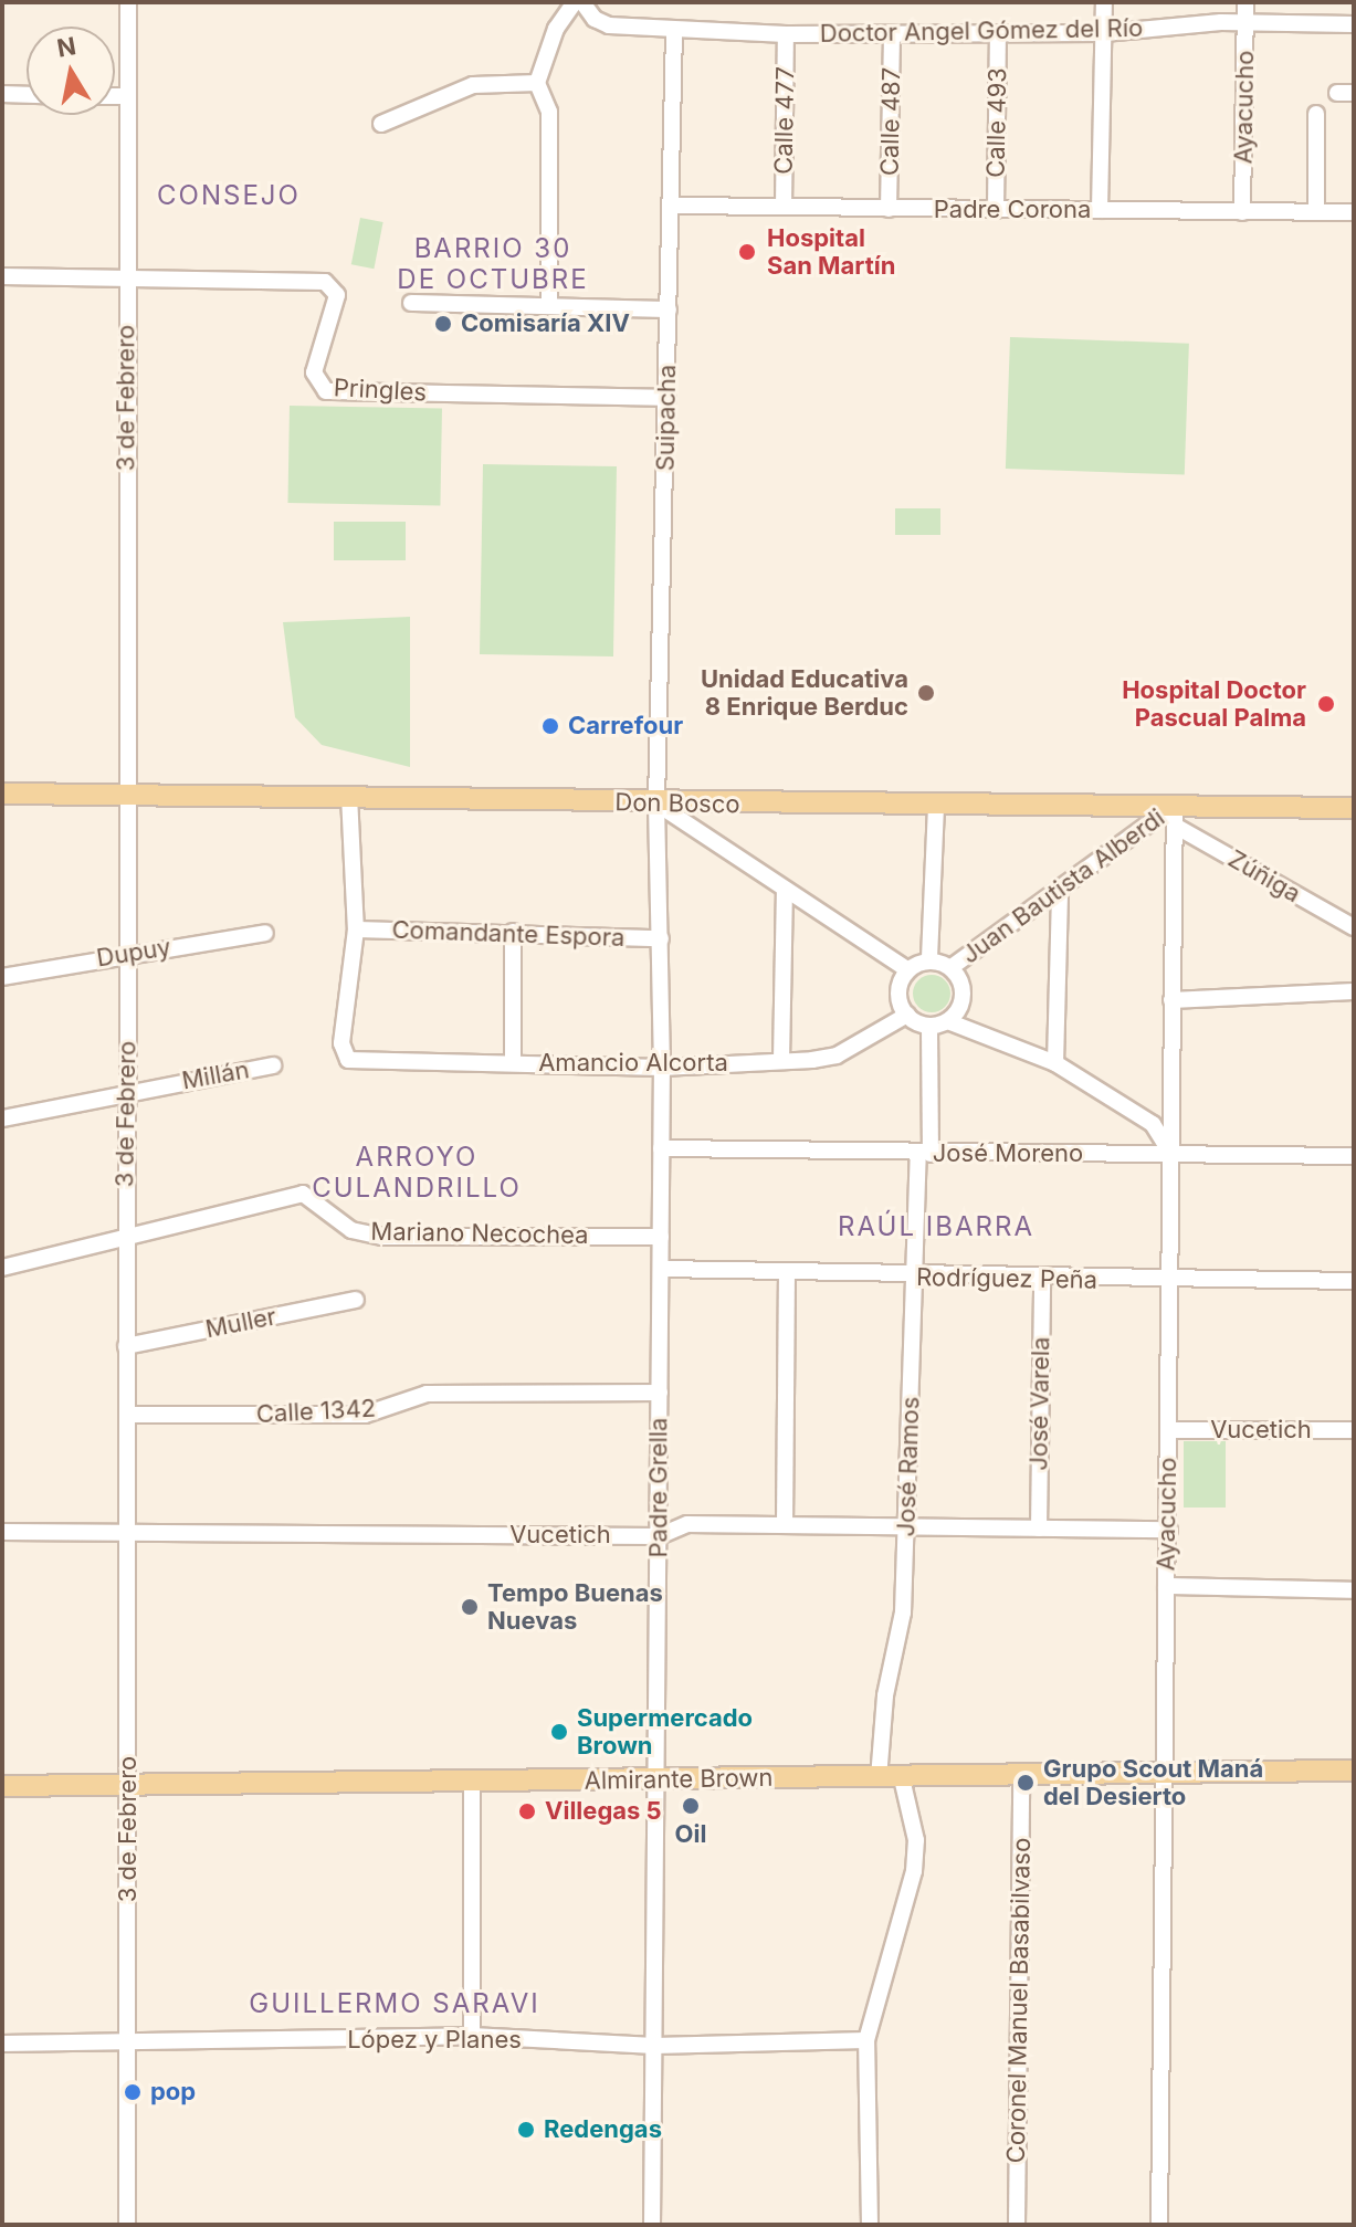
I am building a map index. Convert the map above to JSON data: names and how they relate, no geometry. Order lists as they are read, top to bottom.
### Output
{
  "streets": {
    "main road": ["Don Bosco", "Almirante Brown"],
    "street": [
      "Doctor Angel Gómez del Río",
      "Ayacucho",
      "Calle 477",
      "Calle 487",
      "Calle 493",
      "Padre Corona",
      "Pringles",
      "3 de Febrero",
      "Suipacha",
      "Zúñiga",
      "Juan Bautista Alberdi",
      "Comandante Espora",
      "Dupuy",
      "Amancio Alcorta",
      "Millán",
      "José Moreno",
      "Mariano Necochea",
      "Rodríguez Peña",
      "Muller",
      "José Varela",
      "Calle 1342",
      "Vucetich",
      "José Ramos",
      "Padre Grella",
      "Coronel Manuel Basabilvaso",
      "López y Planes"
    ]
  },
  "crossings": [
    ["Doctor Angel Gómez del Río", "Ayacucho"],
    ["Doctor Angel Gómez del Río", "Calle 477"],
    ["Doctor Angel Gómez del Río", "Calle 487"],
    ["Doctor Angel Gómez del Río", "Calle 493"],
    ["Doctor Angel Gómez del Río", "Suipacha"],
    ["Ayacucho", "Padre Corona"],
    ["Ayacucho", "Don Bosco"],
    ["Ayacucho", "Zúñiga"],
    ["Ayacucho", "Juan Bautista Alberdi"],
    ["Ayacucho", "José Moreno"],
    ["Ayacucho", "Rodríguez Peña"],
    ["Ayacucho", "Vucetich"],
    ["Ayacucho", "Almirante Brown"],
    ["Calle 477", "Padre Corona"],
    ["Calle 487", "Padre Corona"],
    ["Calle 493", "Padre Corona"],
    ["Padre Corona", "Suipacha"],
    ["Pringles", "3 de Febrero"],
    ["Pringles", "Suipacha"],
    ["3 de Febrero", "Don Bosco"],
    ["3 de Febrero", "Dupuy"],
    ["3 de Febrero", "Millán"],
    ["3 de Febrero", "Mariano Necochea"],
    ["3 de Febrero", "Muller"],
    ["3 de Febrero", "Calle 1342"],
    ["3 de Febrero", "Vucetich"],
    ["3 de Febrero", "Almirante Brown"],
    ["3 de Febrero", "López y Planes"],
    ["Suipacha", "Don Bosco"],
    ["Suipacha", "Padre Grella"],
    ["Don Bosco", "Juan Bautista Alberdi"],
    ["Don Bosco", "Padre Grella"],
    ["Juan Bautista Alberdi", "Amancio Alcorta"],
    ["Juan Bautista Alberdi", "José Ramos"],
    ["Comandante Espora", "Amancio Alcorta"],
    ["Comandante Espora", "Padre Grella"],
    ["Amancio Alcorta", "José Ramos"],
    ["Amancio Alcorta", "Padre Grella"],
    ["José Moreno", "José Ramos"],
    ["José Moreno", "Padre Grella"],
    ["Mariano Necochea", "Padre Grella"],
    ["Rodríguez Peña", "José Varela"],
    ["Rodríguez Peña", "José Ramos"],
    ["Rodríguez Peña", "Padre Grella"],
    ["José Varela", "Vucetich"],
    ["Calle 1342", "Padre Grella"],
    ["Vucetich", "José Ramos"],
    ["Vucetich", "Padre Grella"],
    ["José Ramos", "Almirante Brown"],
    ["Padre Grella", "Almirante Brown"],
    ["Padre Grella", "López y Planes"],
    ["Almirante Brown", "Coronel Manuel Basabilvaso"]
  ],
  "districts": [
    "CONSEJO",
    "BARRIO 30 DE OCTUBRE",
    "ARROYO CULANDRILLO",
    "RAÚL IBARRA",
    "GUILLERMO SARAVI"
  ],
  "places": [
    "Hospital San Martín",
    "Comisaría XIV",
    "Unidad Educativa 8 Enrique Berduc",
    "Hospital Doctor Pascual Palma",
    "Carrefour",
    "Tempo Buenas Nuevas",
    "Supermercado Brown",
    "Grupo Scout Maná del Desierto",
    "Oil",
    "Villegas 5",
    "pop",
    "Redengas"
  ],
  "north": "top"
}
